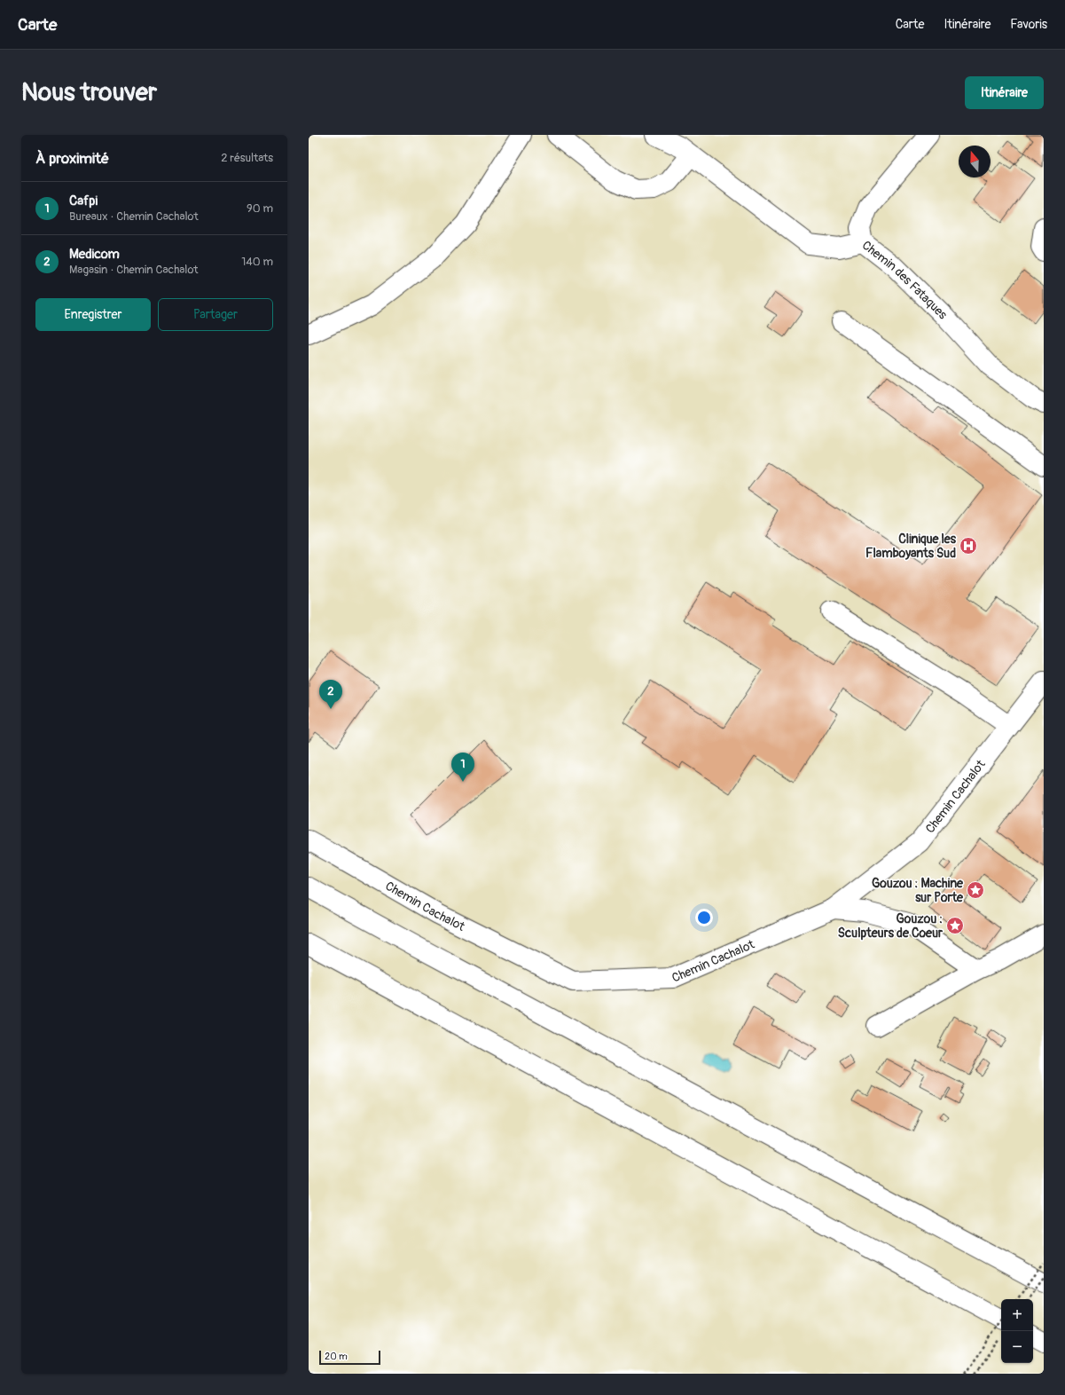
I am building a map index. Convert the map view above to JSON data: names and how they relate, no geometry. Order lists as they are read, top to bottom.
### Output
{
  "streets": {
    "main road": ["Chemin des Fataques", "Chemin Cachalot"]
  },
  "places": {
    "hospital": ["Clinique les Flamboyants Sud"],
    "place": ["Gouzou : Machine sur Porte", "Gouzou : Sculpteurs de Coeur"]
  },
  "scale_bar": "20 m",
  "north": "top",
  "page": {
    "header": "Carte",
    "nav": ["Carte", "Itinéraire", "Favoris"],
    "buttons": [
      "Itinéraire",
      ["Enregistrer", "Partager"]
    ],
    "title": "Nous trouver",
    "heading": ["À proximité", "2 résultats"],
    "list": [
      {
        "mark": "1",
        "name": "Cafpi",
        "note": "Bureaux · Chemin Cachalot",
        "value": "90 m"
      },
      {
        "mark": "2",
        "name": "Medicom",
        "note": "Magasin · Chemin Cachalot",
        "value": "140 m"
      }
    ],
    "pins": ["2", "1"],
    "map_buttons": ["+", "−"],
    "scale": "20 m"
  }
}
